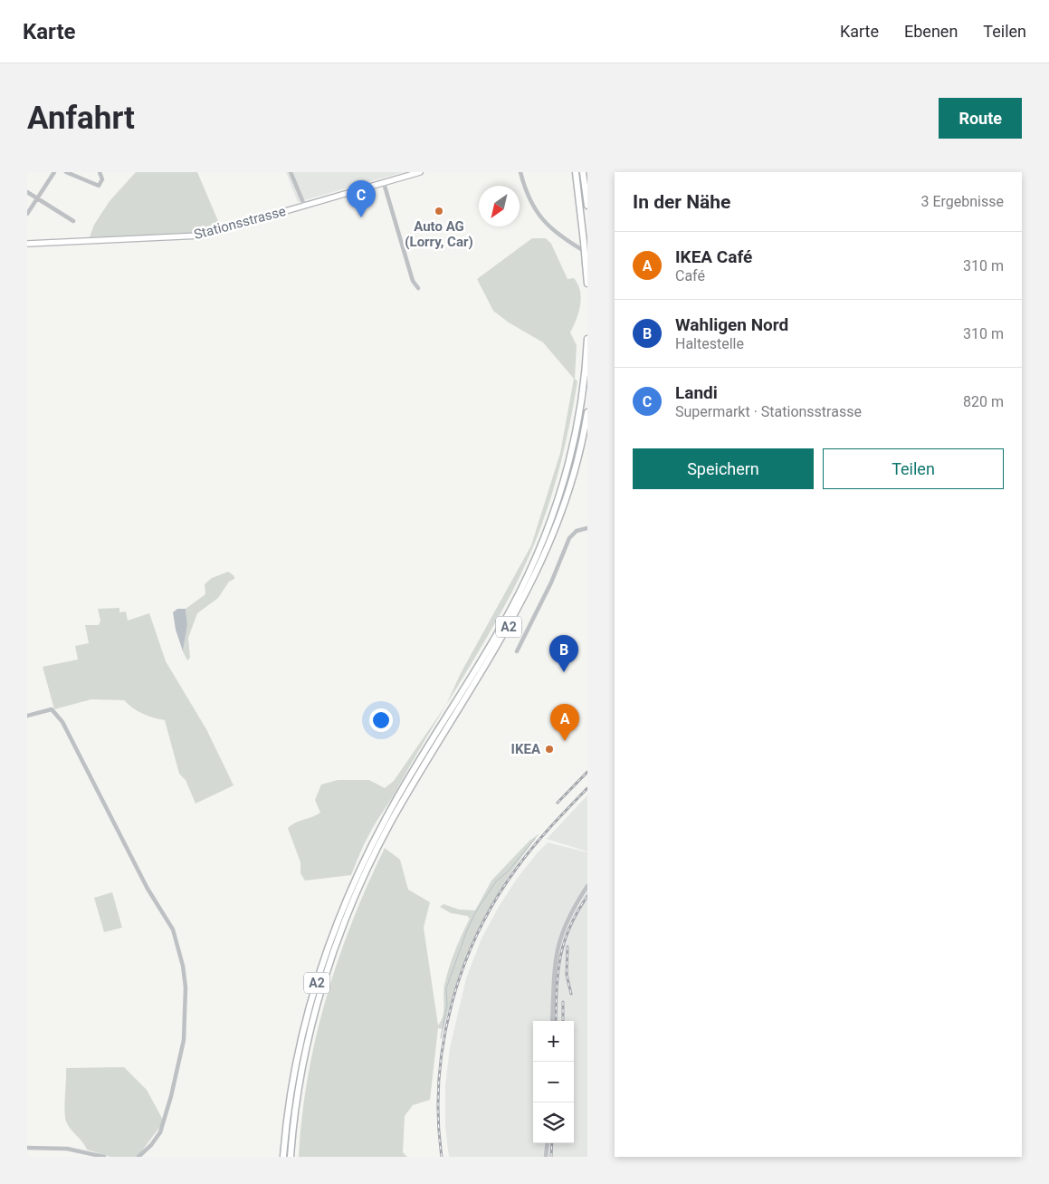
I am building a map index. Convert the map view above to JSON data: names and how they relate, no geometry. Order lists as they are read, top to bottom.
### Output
{
  "streets": {
    "highway": ["A2"],
    "main road": ["Stationsstrasse"]
  },
  "places": ["Auto AG (Lorry, Car)", "IKEA"],
  "north": "bottom left",
  "page": {
    "header": "Karte",
    "nav": ["Karte", "Ebenen", "Teilen"],
    "buttons": [
      "Route",
      ["Speichern", "Teilen"]
    ],
    "title": "Anfahrt",
    "heading": ["In der Nähe", "3 Ergebnisse"],
    "pins": ["C", "B", "A"],
    "list": [
      {
        "mark": "A",
        "name": "IKEA Café",
        "note": "Café",
        "value": "310 m"
      },
      {
        "mark": "B",
        "name": "Wahligen Nord",
        "note": "Haltestelle",
        "value": "310 m"
      },
      {
        "mark": "C",
        "name": "Landi",
        "note": "Supermarkt · Stationsstrasse",
        "value": "820 m"
      }
    ],
    "map_buttons": ["+", "−"]
  }
}
